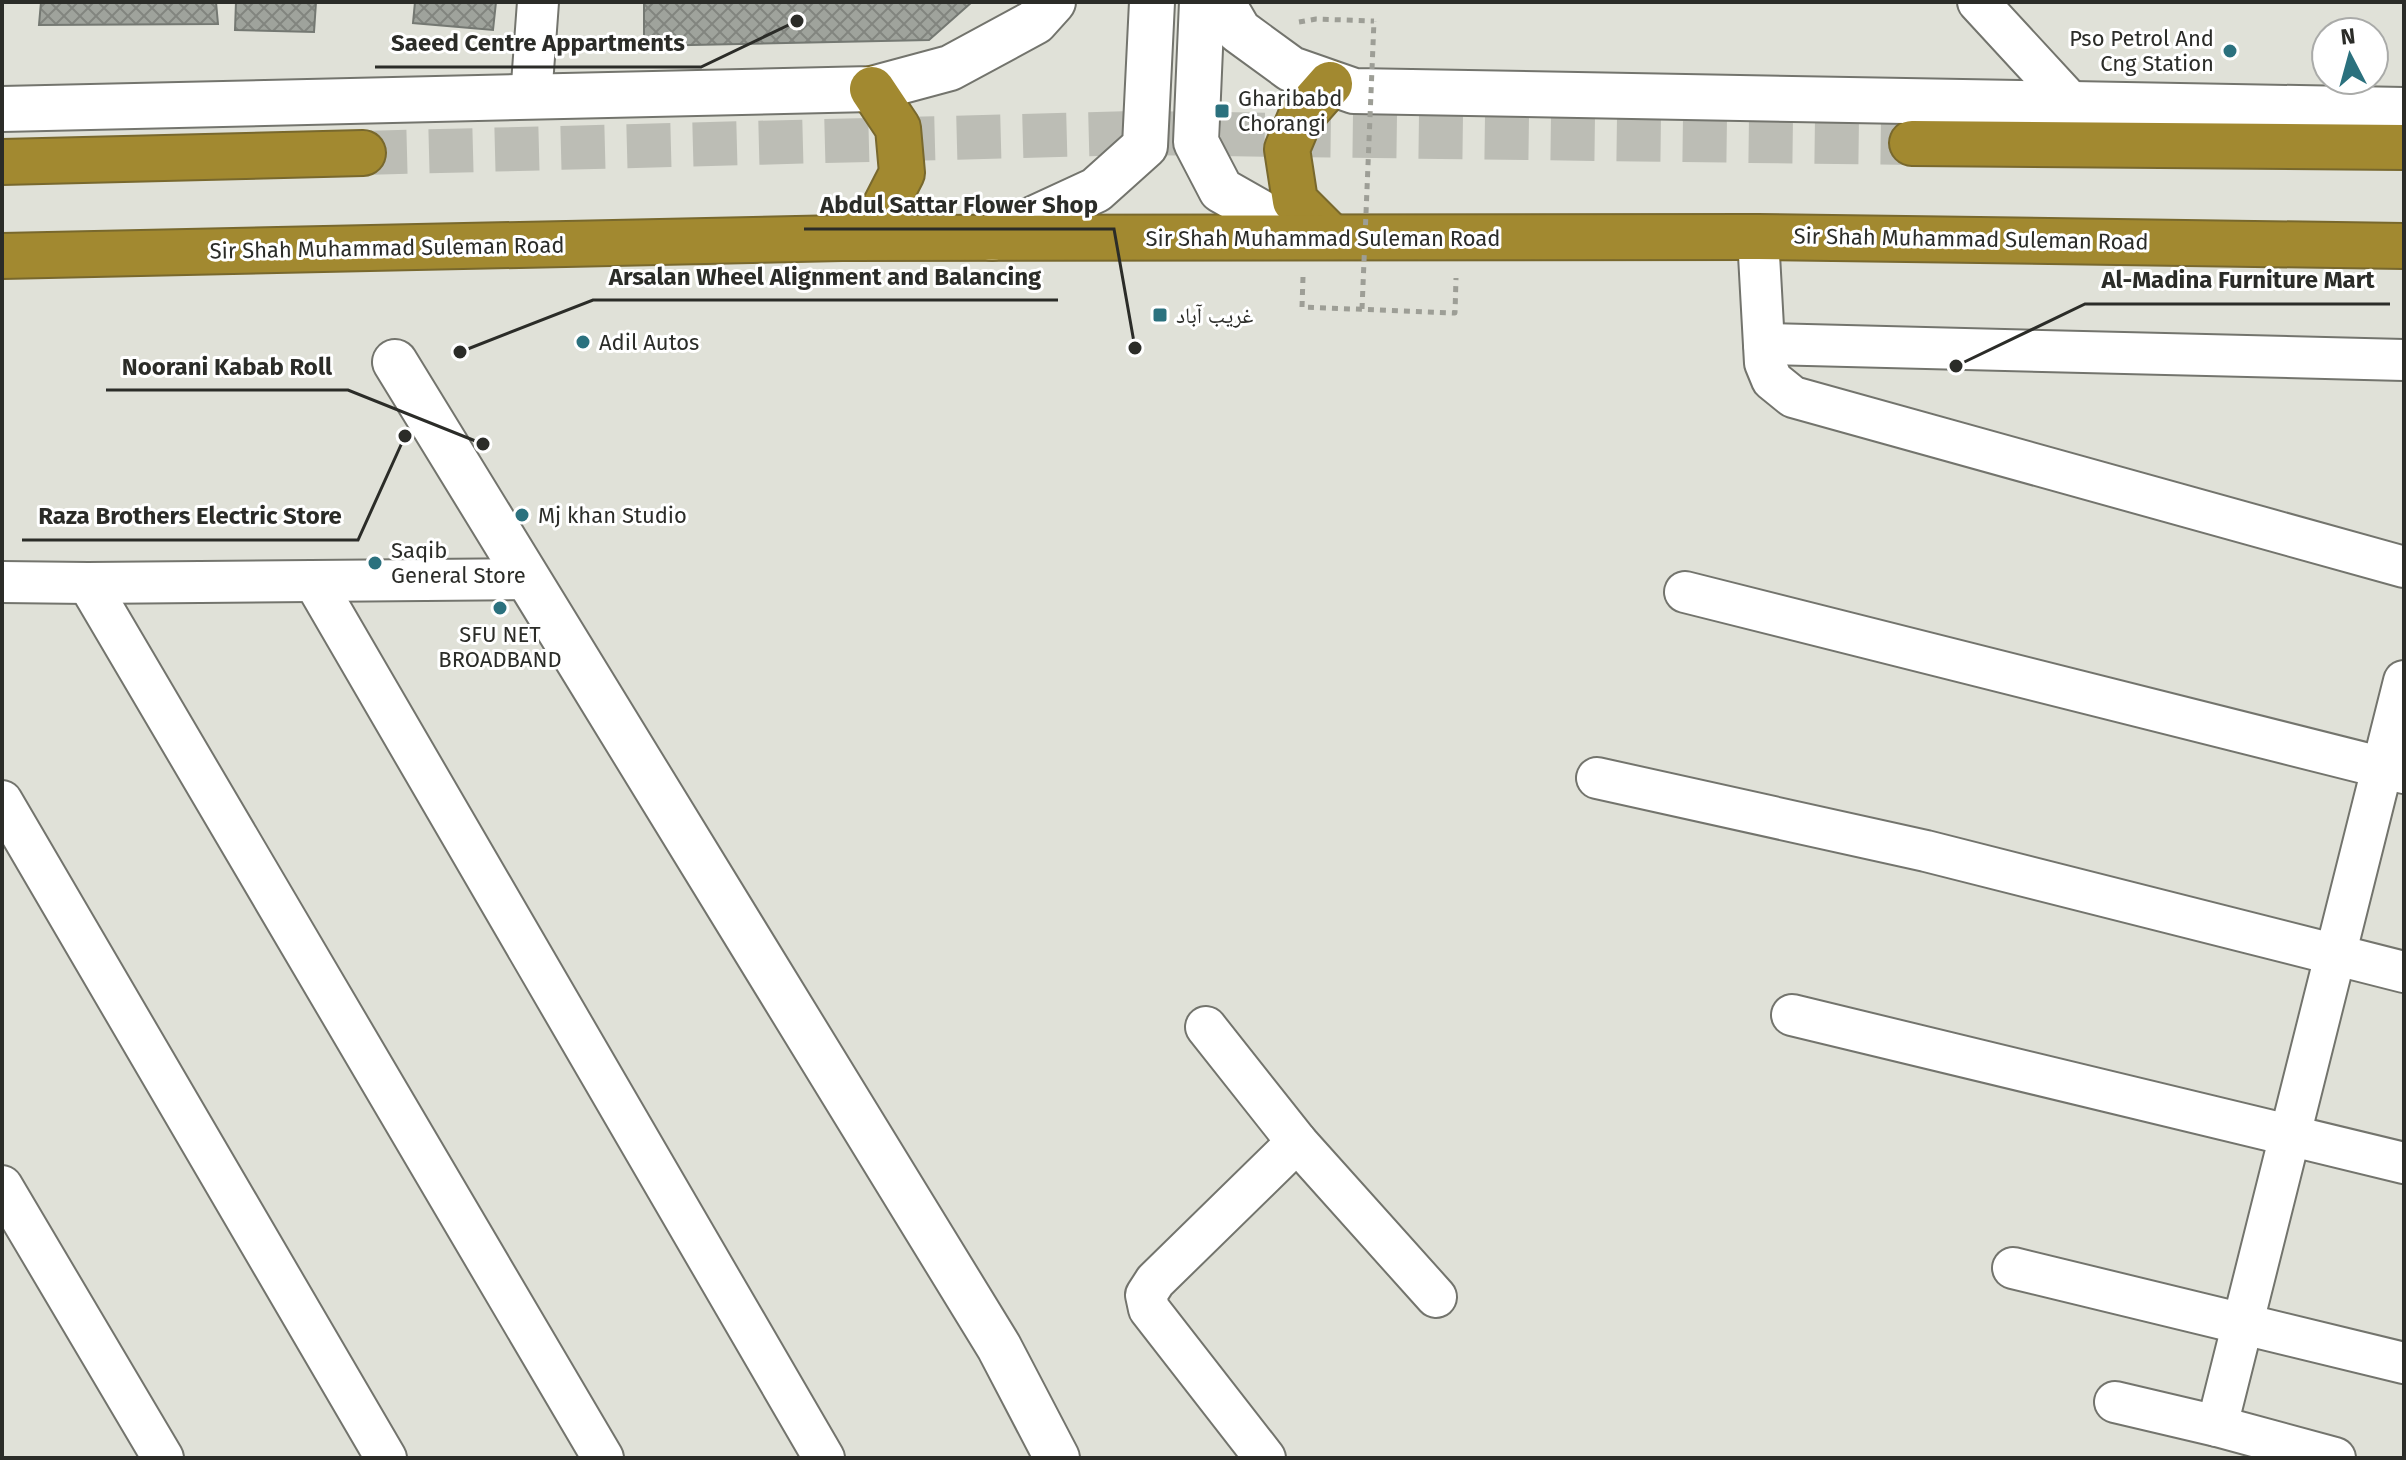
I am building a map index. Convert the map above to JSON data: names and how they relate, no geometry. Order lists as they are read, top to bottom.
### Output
{
  "streets": {
    "highway": ["Sir Shah Muhammad Suleman Road"]
  },
  "places": {
    "other": [
      "Saeed Centre Appartments",
      "Pso Petrol And Cng Station",
      "Adil Autos",
      "Abdul Sattar Flower Shop",
      "Arsalan Wheel Alignment and Balancing",
      "Al-Madina Furniture Mart",
      "Raza Brothers Electric Store",
      "Noorani Kabab Roll",
      "Mj khan Studio",
      "Saqib General Store",
      "SFU NET BROADBAND"
    ],
    "transit": ["Gharibabd Chorangi", "غریب آباد"]
  },
  "north": "top"
}
